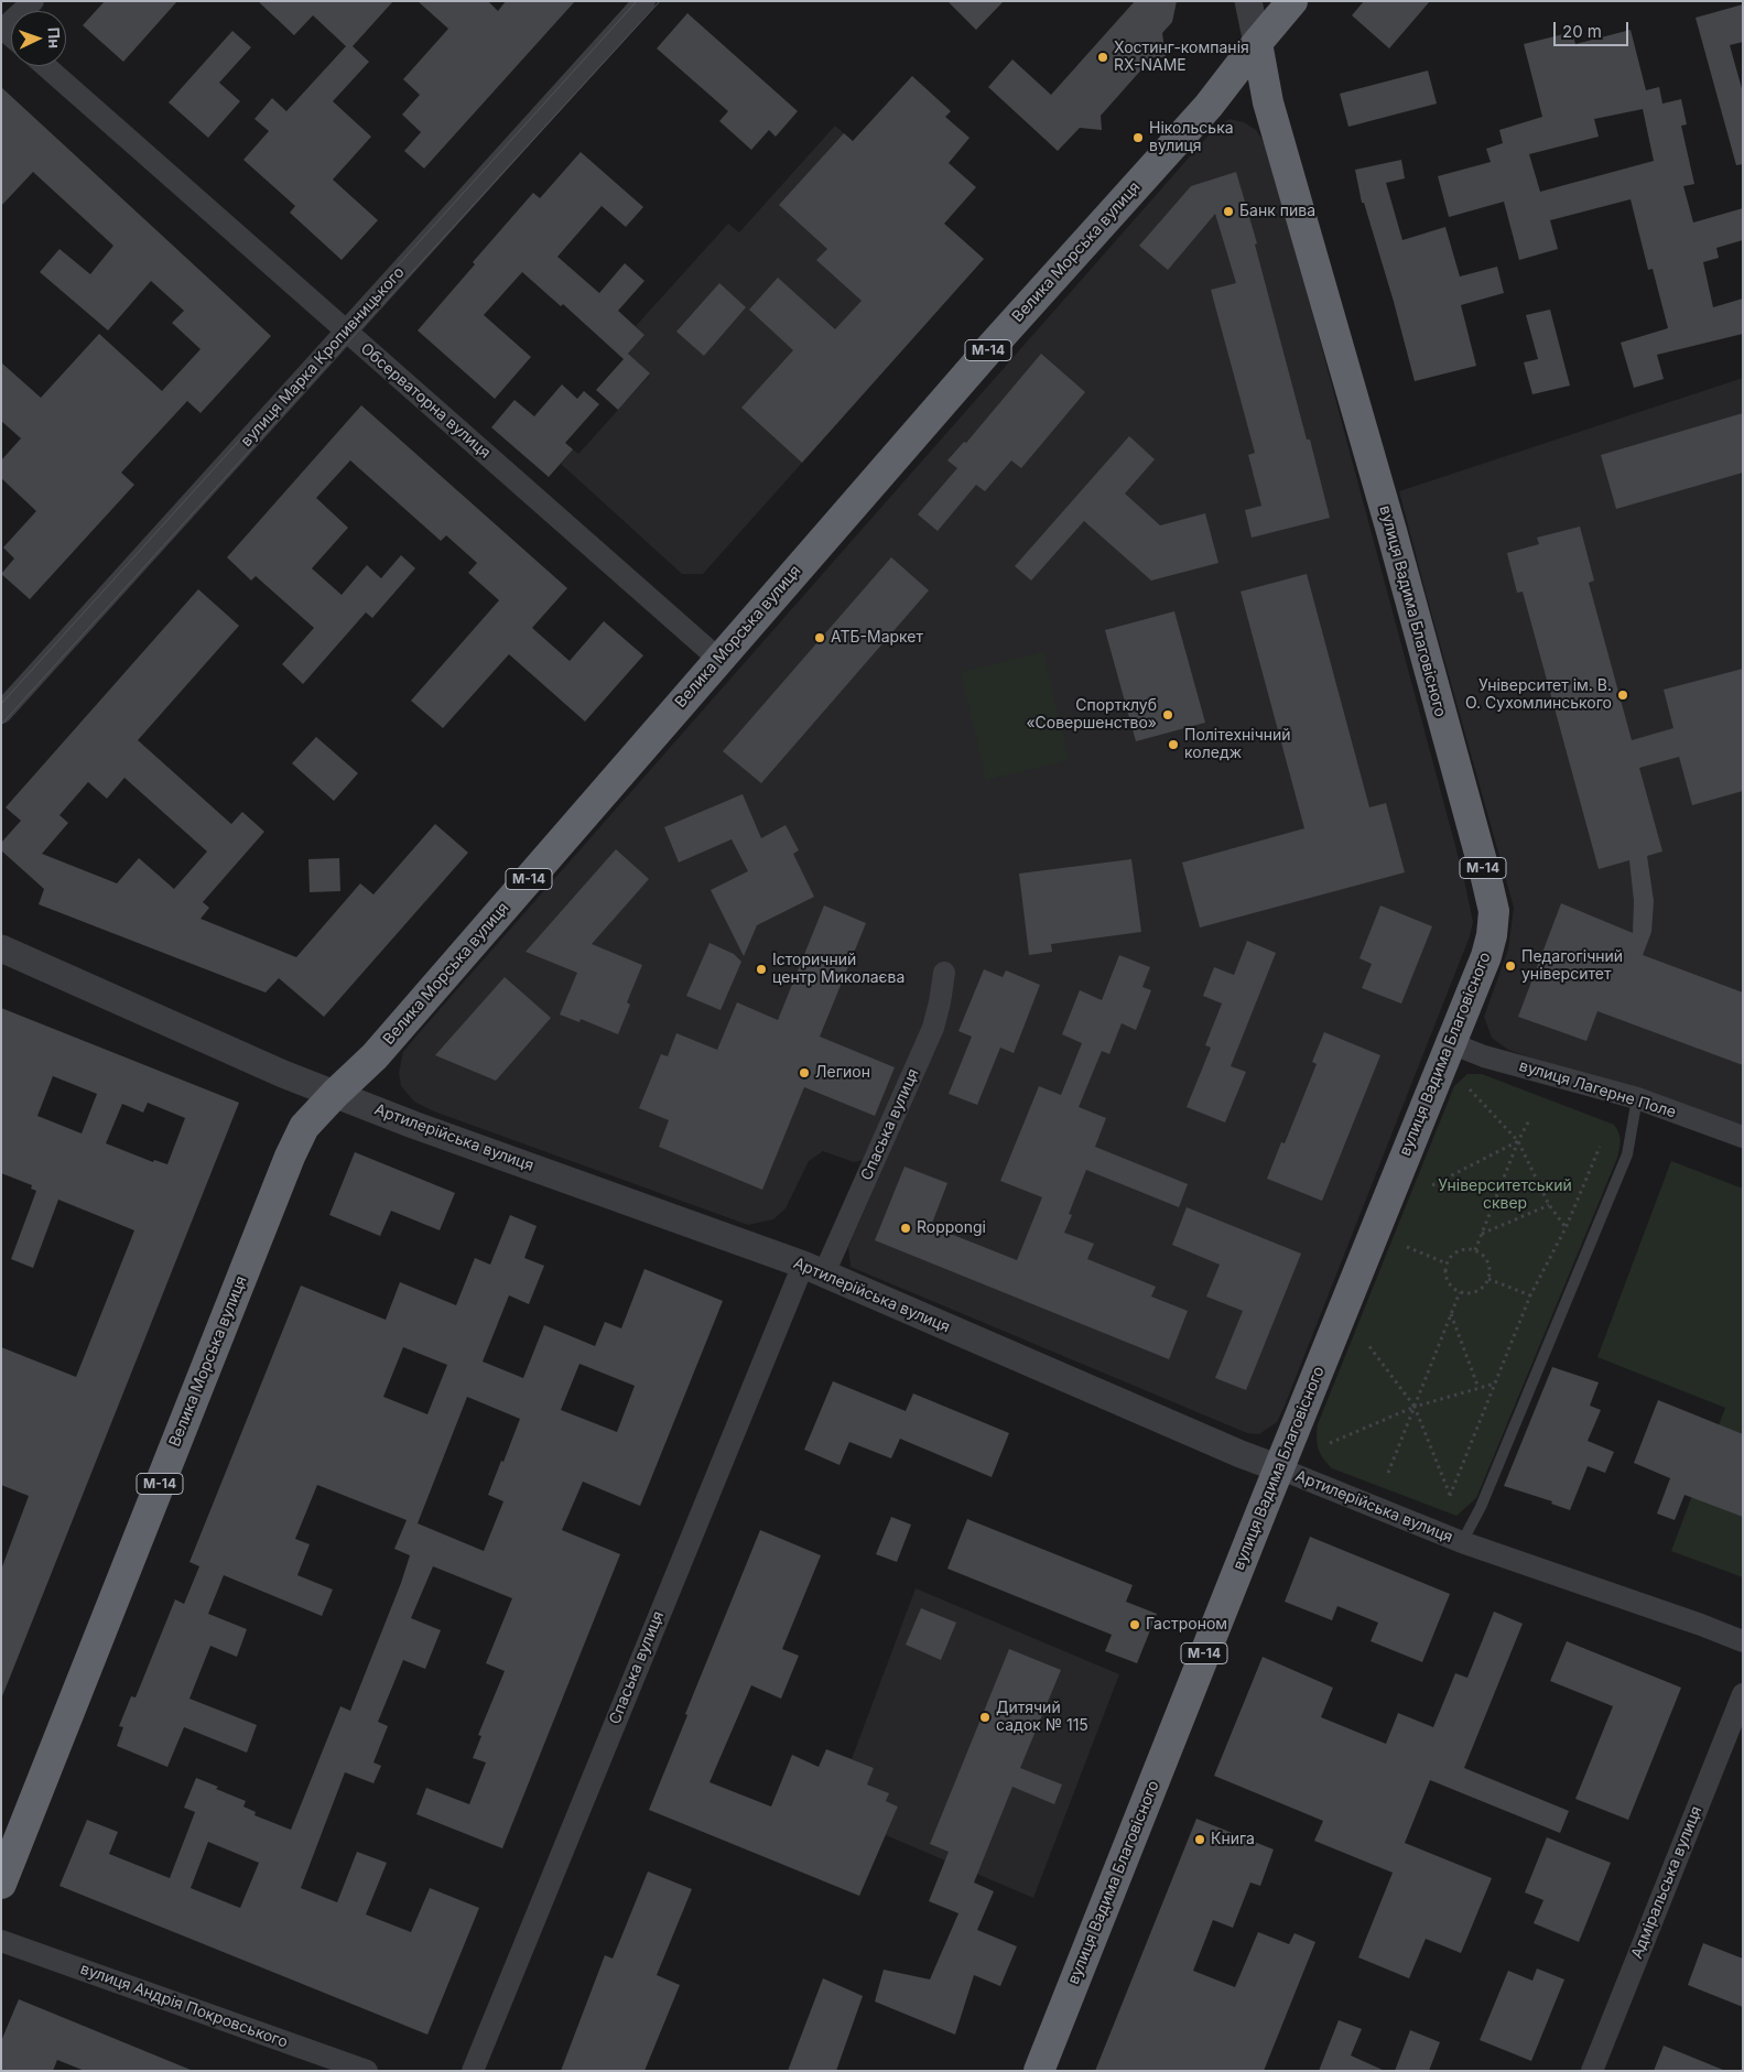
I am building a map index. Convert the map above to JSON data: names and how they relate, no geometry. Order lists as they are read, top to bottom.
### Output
{
  "streets": {
    "highway": ["Велика Морська вулиця", "М-14", "вулиця Вадима Благовісного"],
    "street": [
      "вулиця Марка Кропивницького",
      "Обсерваторна вулиця",
      "вулиця Лагерне Поле",
      "Спаська вулиця",
      "Артилерійська вулиця",
      "Адміральська вулиця",
      "вулиця Андрія Покровського"
    ]
  },
  "crossings": [
    ["Велика Морська вулиця", "Обсерваторна вулиця"],
    ["Велика Морська вулиця", "вулиця Вадима Благовісного"],
    ["Велика Морська вулиця", "Артилерійська вулиця"],
    ["вулиця Марка Кропивницького", "Обсерваторна вулиця"],
    ["вулиця Вадима Благовісного", "вулиця Лагерне Поле"],
    ["вулиця Вадима Благовісного", "Артилерійська вулиця"],
    ["Спаська вулиця", "Артилерійська вулиця"]
  ],
  "parks": ["Університетський сквер"],
  "places": [
    "Хостинг-компанія RX-NAME",
    "Нікольська вулиця",
    "Банк пива",
    "АТБ-Маркет",
    "Університет ім. В. О. Сухомлинського",
    "Спортклуб «Совершенство»",
    "Політехнічний коледж",
    "Педагогічний університет",
    "Історичний центр Миколаєва",
    "Легион",
    "Roppongi",
    "Гастроном",
    "Дитячий садок № 115",
    "Книга"
  ],
  "scale_bar": "20 m",
  "north": "right"
}
